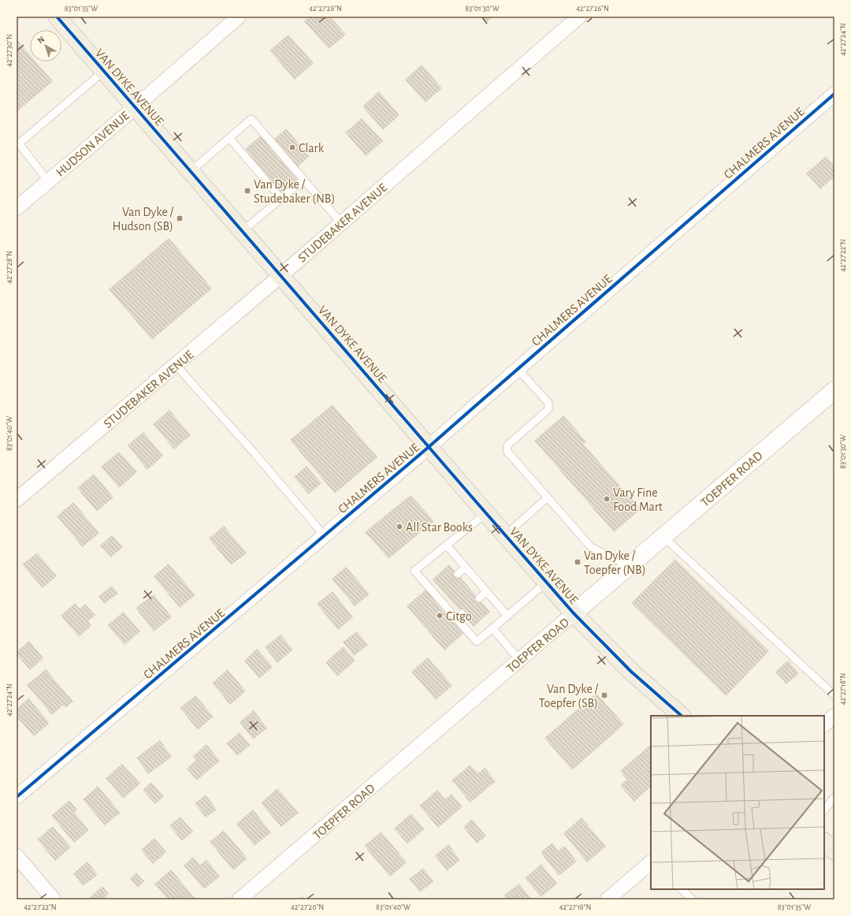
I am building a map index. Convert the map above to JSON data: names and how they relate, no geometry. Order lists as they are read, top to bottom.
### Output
{
  "streets": {
    "main road": ["VAN DYKE AVENUE"],
    "street": [
      "CHALMERS AVENUE",
      "HUDSON AVENUE",
      "STUDEBAKER AVENUE",
      "TOEPFER ROAD"
    ]
  },
  "crossings": [
    ["VAN DYKE AVENUE", "CHALMERS AVENUE"],
    ["VAN DYKE AVENUE", "HUDSON AVENUE"],
    ["VAN DYKE AVENUE", "STUDEBAKER AVENUE"],
    ["VAN DYKE AVENUE", "TOEPFER ROAD"]
  ],
  "places": {
    "other": [
      "Clark",
      "Vary Fine Food Mart",
      "All Star Books",
      "Citgo"
    ],
    "transit": [
      "Van Dyke / Studebaker (NB)",
      "Van Dyke / Hudson (SB)",
      "Van Dyke / Toepfer (NB)",
      "Van Dyke / Toepfer (SB)"
    ]
  },
  "north": "top left",
  "coordinates": [
    "83°01'35\"W",
    "42°27'28\"N",
    "83°01'30\"W",
    "42°27'26\"N",
    "42°27'24\"N",
    "42°27'30\"N",
    "42°27'22\"N",
    "83°01'40\"W",
    "42°27'18\"N",
    "42°27'20\"N"
  ]
}
